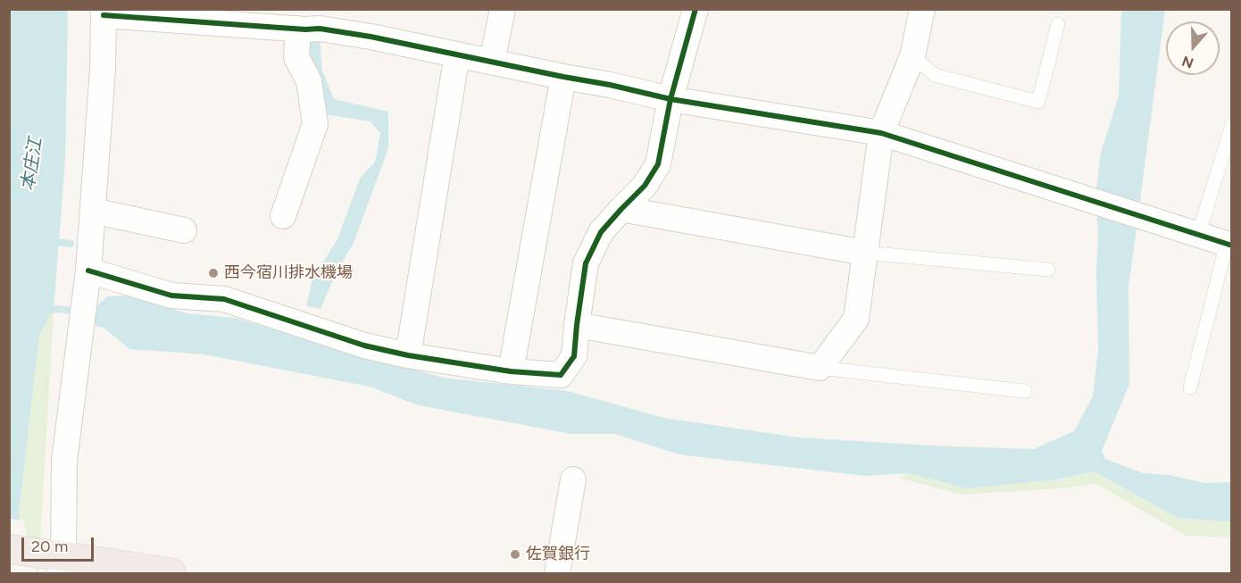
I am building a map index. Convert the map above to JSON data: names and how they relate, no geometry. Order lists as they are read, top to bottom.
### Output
{
  "water": ["本庄江"],
  "places": ["西今宿川排水機場", "佐賀銀行"],
  "scale_bar": "20 m",
  "north": "bottom"
}
